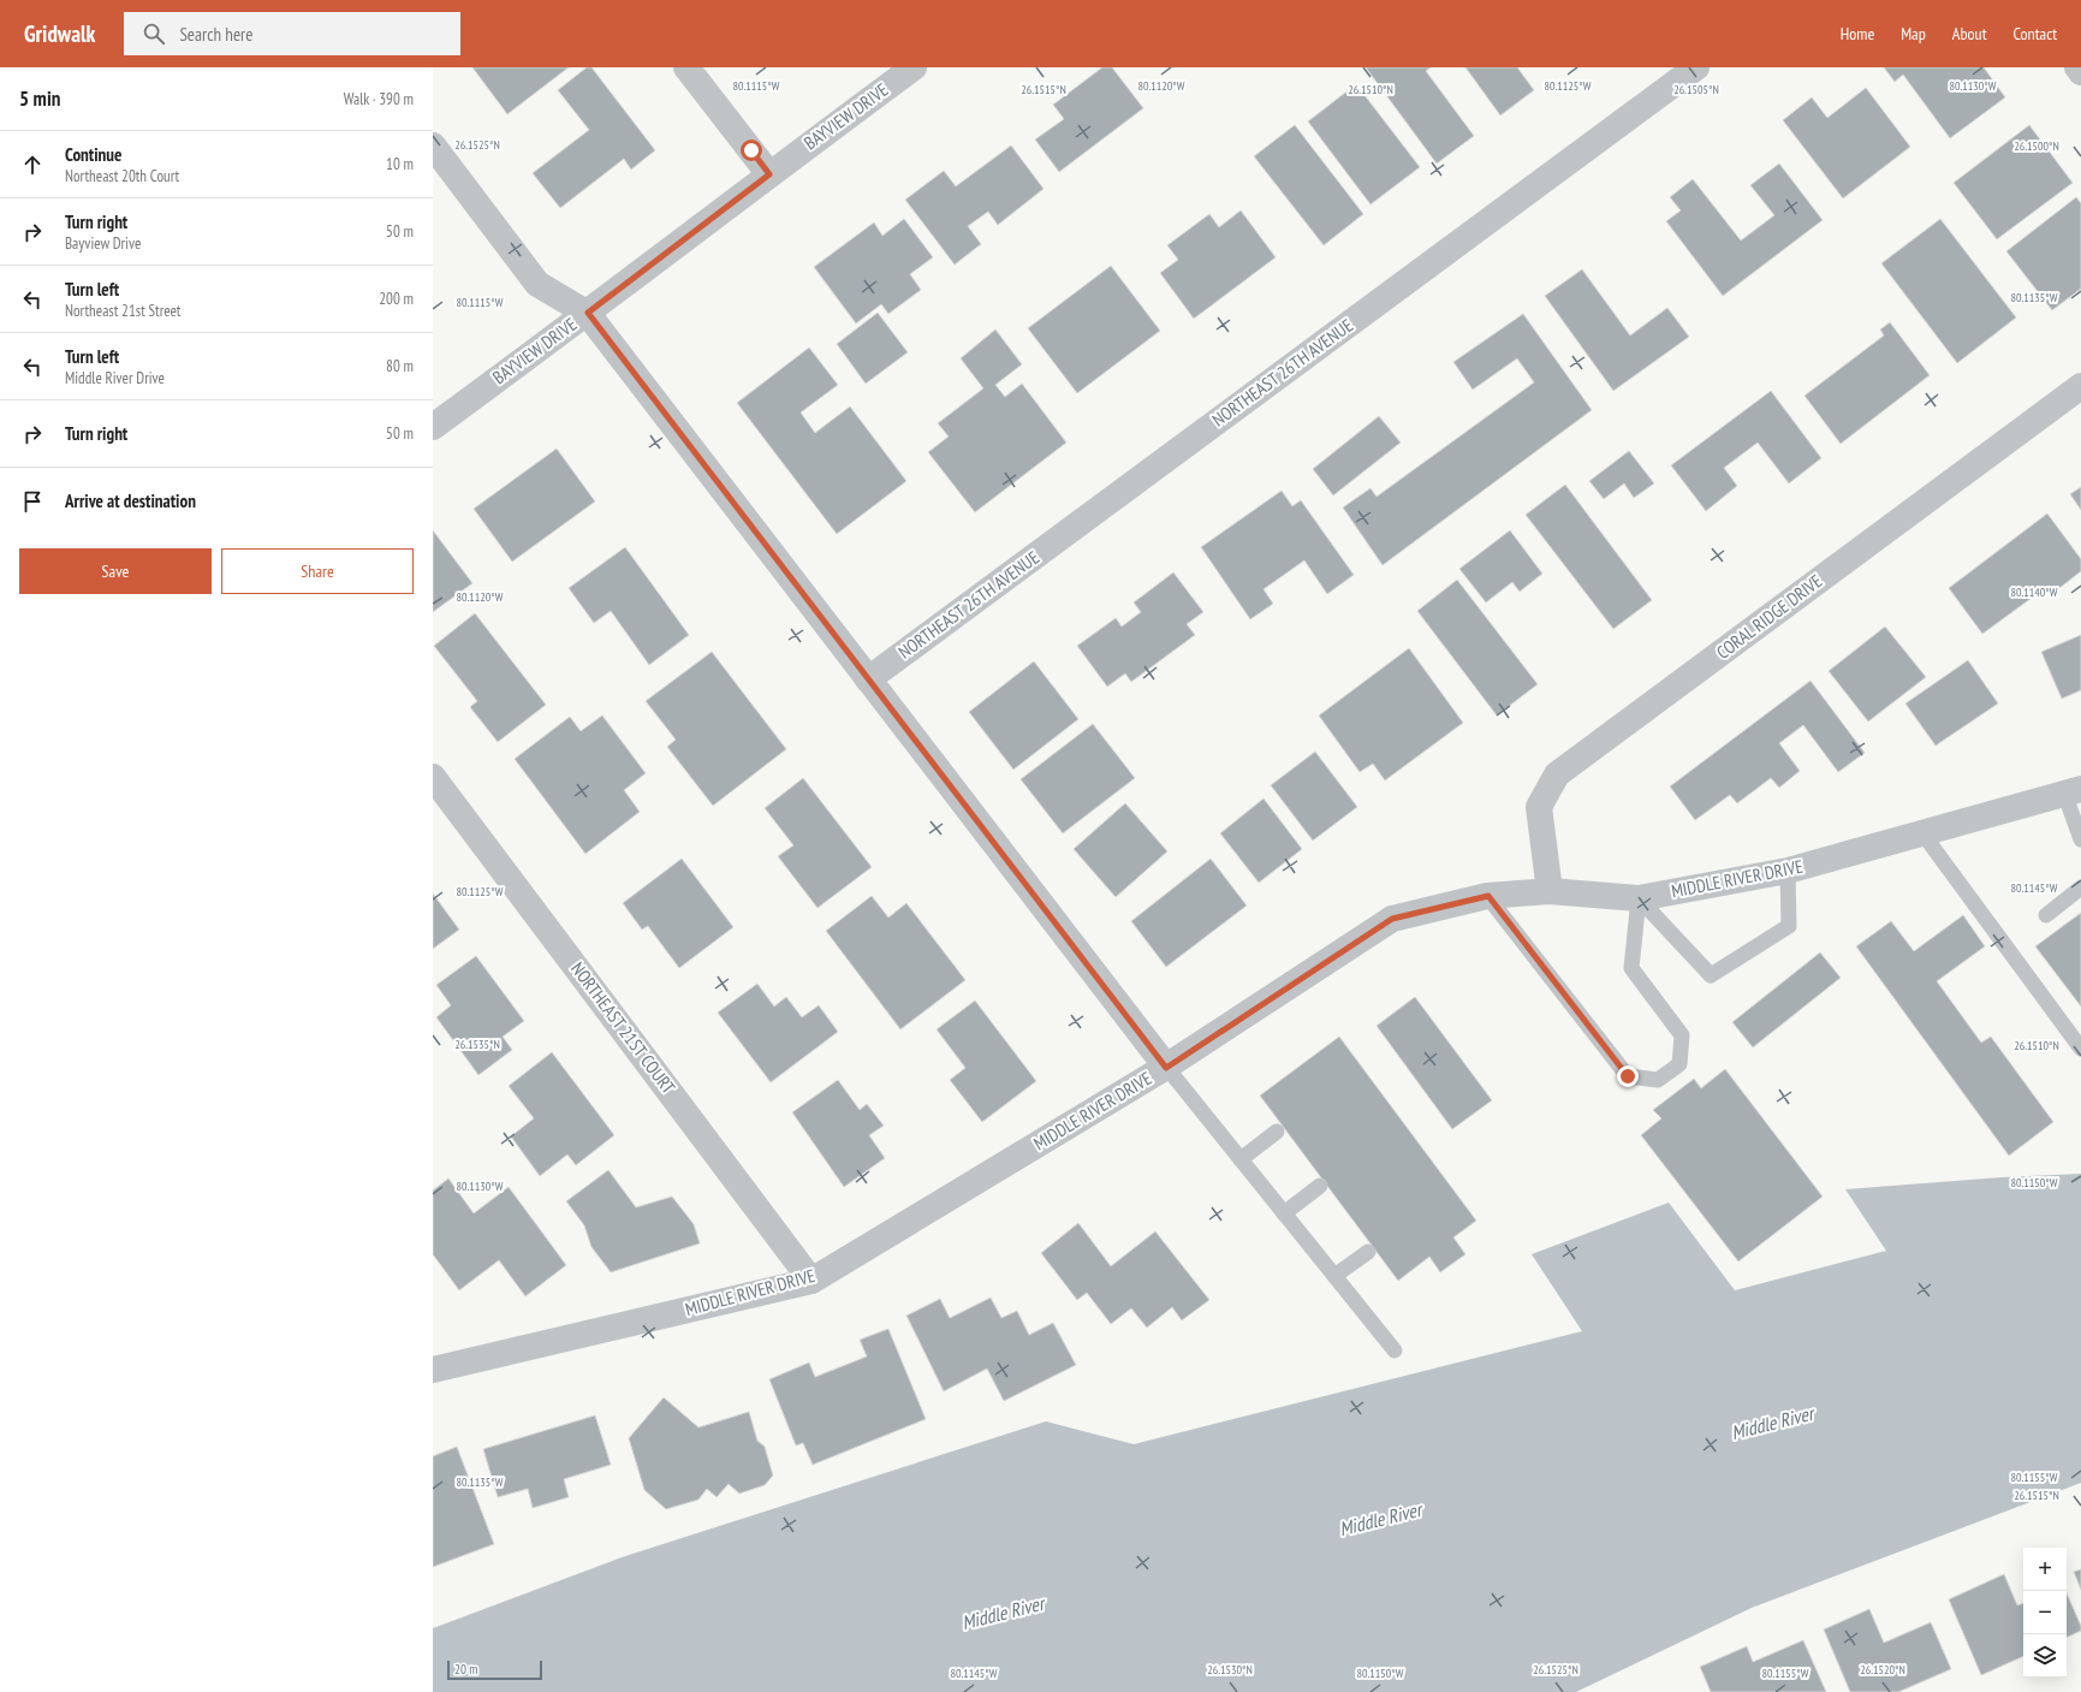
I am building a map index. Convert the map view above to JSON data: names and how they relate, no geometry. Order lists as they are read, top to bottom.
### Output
{
  "streets": {
    "street": [
      "BAYVIEW DRIVE",
      "NORTHEAST 26TH AVENUE",
      "CORAL RIDGE DRIVE",
      "MIDDLE RIVER DRIVE",
      "NORTHEAST 21ST COURT"
    ]
  },
  "crossings": [
    ["CORAL RIDGE DRIVE", "MIDDLE RIVER DRIVE"],
    ["MIDDLE RIVER DRIVE", "NORTHEAST 21ST COURT"]
  ],
  "water": ["Middle River"],
  "scale_bar": "20 m",
  "page": {
    "header": "Gridwalk",
    "search": "Search here",
    "nav": [
      "Home",
      "Map",
      "About",
      "Contact"
    ],
    "heading": ["5 min", "Walk · 390 m"],
    "list": [
      ["Continue", "Northeast 20th Court", "10 m"],
      ["Turn right", "Bayview Drive", "50 m"],
      ["Turn left", "Northeast 21st Street", "200 m"],
      ["Turn left", "Middle River Drive", "80 m"],
      ["Turn right", "50 m"],
      "Arrive at destination"
    ],
    "buttons": ["Save", "Share"],
    "map_buttons": ["+", "−"],
    "scale": "20 m"
  },
  "coordinates": [
    "80.1125°W",
    "80.1115°W",
    "80.1120°W",
    "80.1130°W",
    "26.1515°N",
    "26.1510°N",
    "26.1505°N",
    "26.1525°N",
    "26.1500°N",
    "80.1135°W",
    "80.1140°W",
    "80.1145°W",
    "26.1535°N",
    "80.1150°W",
    "80.1155°W",
    "26.1530°N",
    "26.1520°N"
  ]
}
